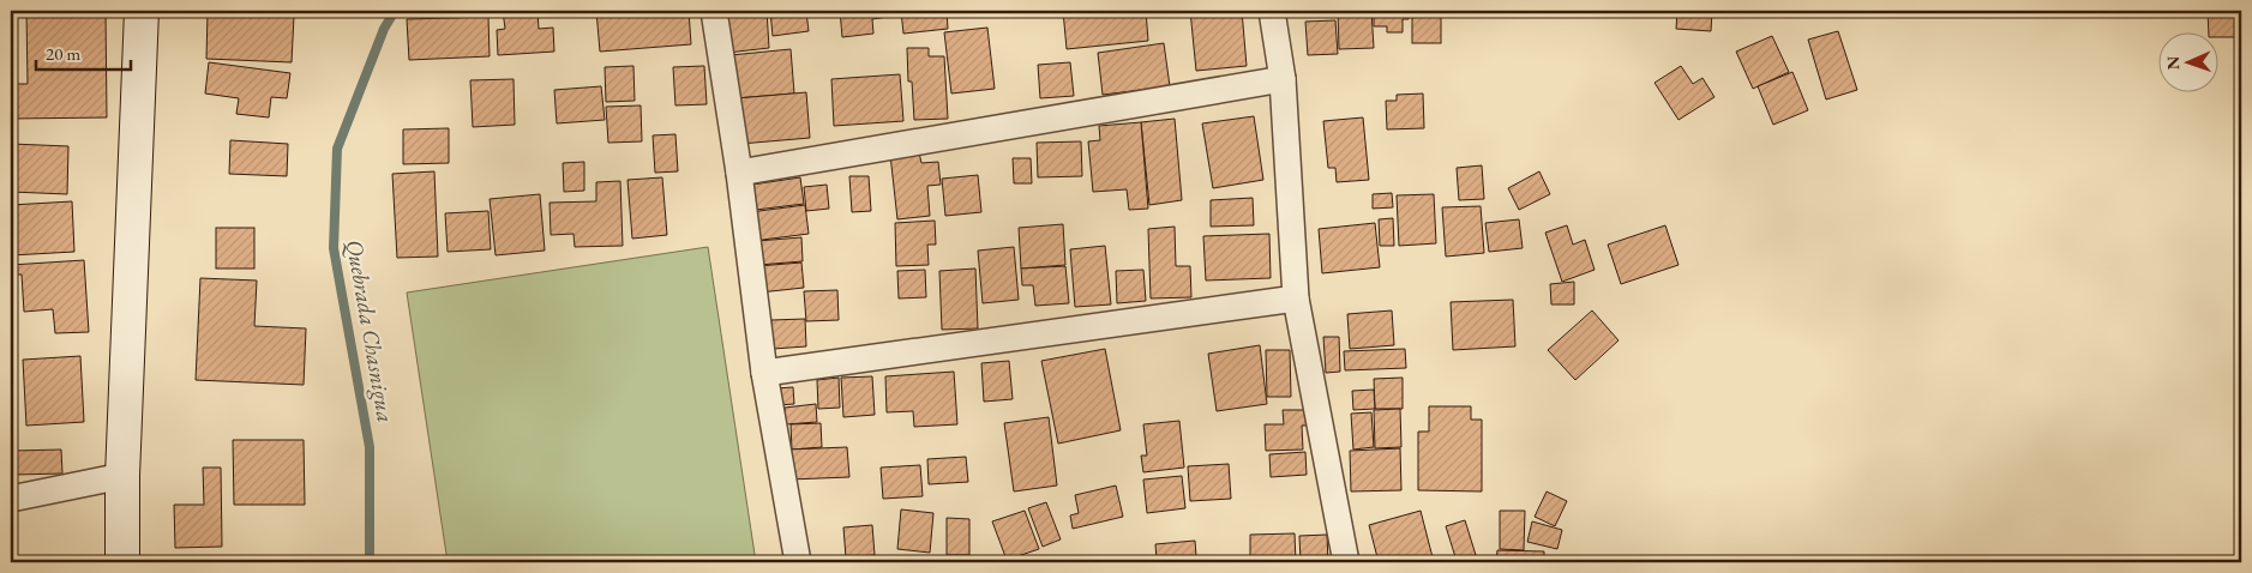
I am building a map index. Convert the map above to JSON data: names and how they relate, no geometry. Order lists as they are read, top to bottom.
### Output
{
  "water": ["Quebrada Chasnigua"],
  "scale_bar": "20 m",
  "north": "left"
}
